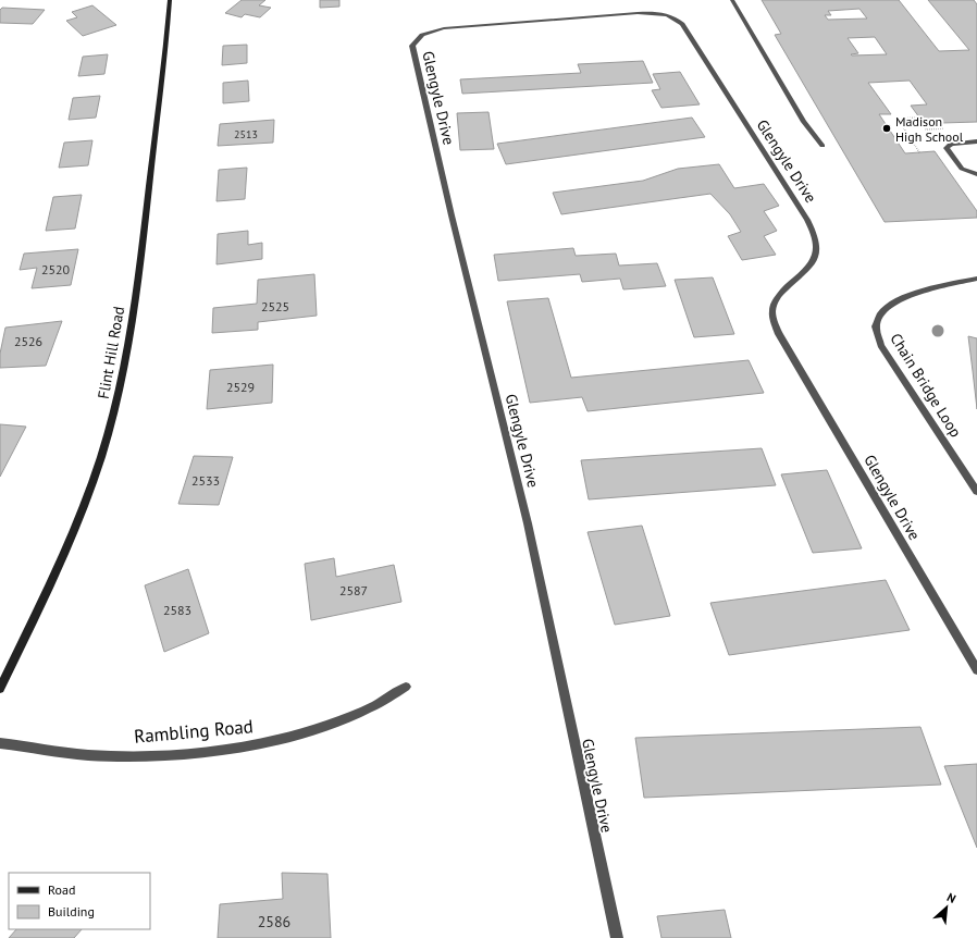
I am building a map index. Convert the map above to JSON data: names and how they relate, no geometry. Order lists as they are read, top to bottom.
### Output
{
  "streets": {
    "street": [
      "Glengyle Drive",
      "Flint Hill Road",
      "Chain Bridge Loop",
      "Rambling Road"
    ]
  },
  "places": ["Madison High School"],
  "house_numbers": [
    "2513",
    "2520",
    "2525",
    "2526",
    "2529",
    "2533",
    "2587",
    "2583",
    "2586"
  ],
  "legend": ["Road", "Building"],
  "north": "top right"
}
